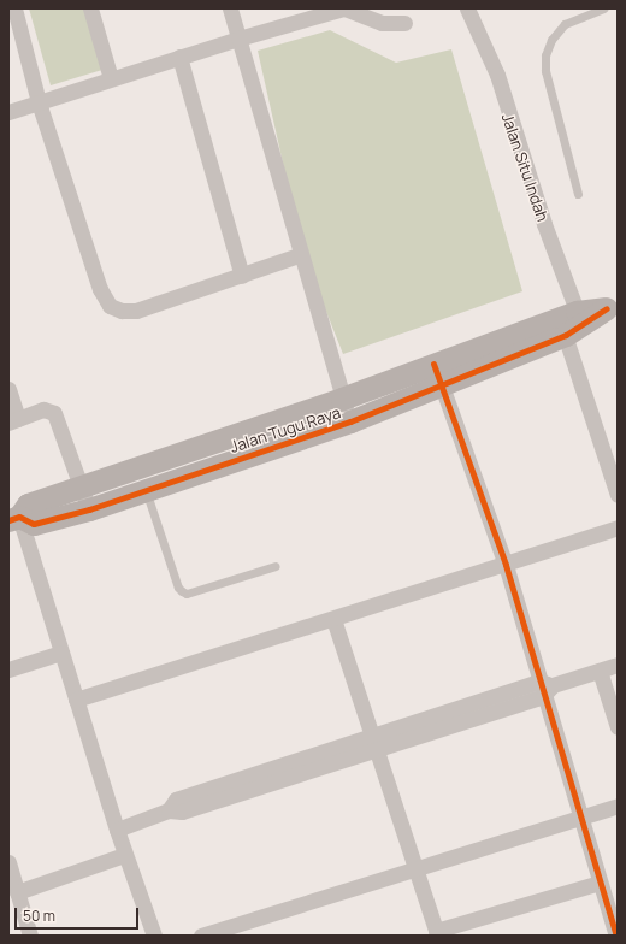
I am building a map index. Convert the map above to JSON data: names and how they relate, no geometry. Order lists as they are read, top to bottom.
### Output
{
  "streets": {
    "street": ["Jalan Situ Indah", "Jalan Tugu Raya"]
  },
  "crossings": [
    ["Jalan Situ Indah", "Jalan Tugu Raya"]
  ],
  "scale_bar": "50 m"
}
